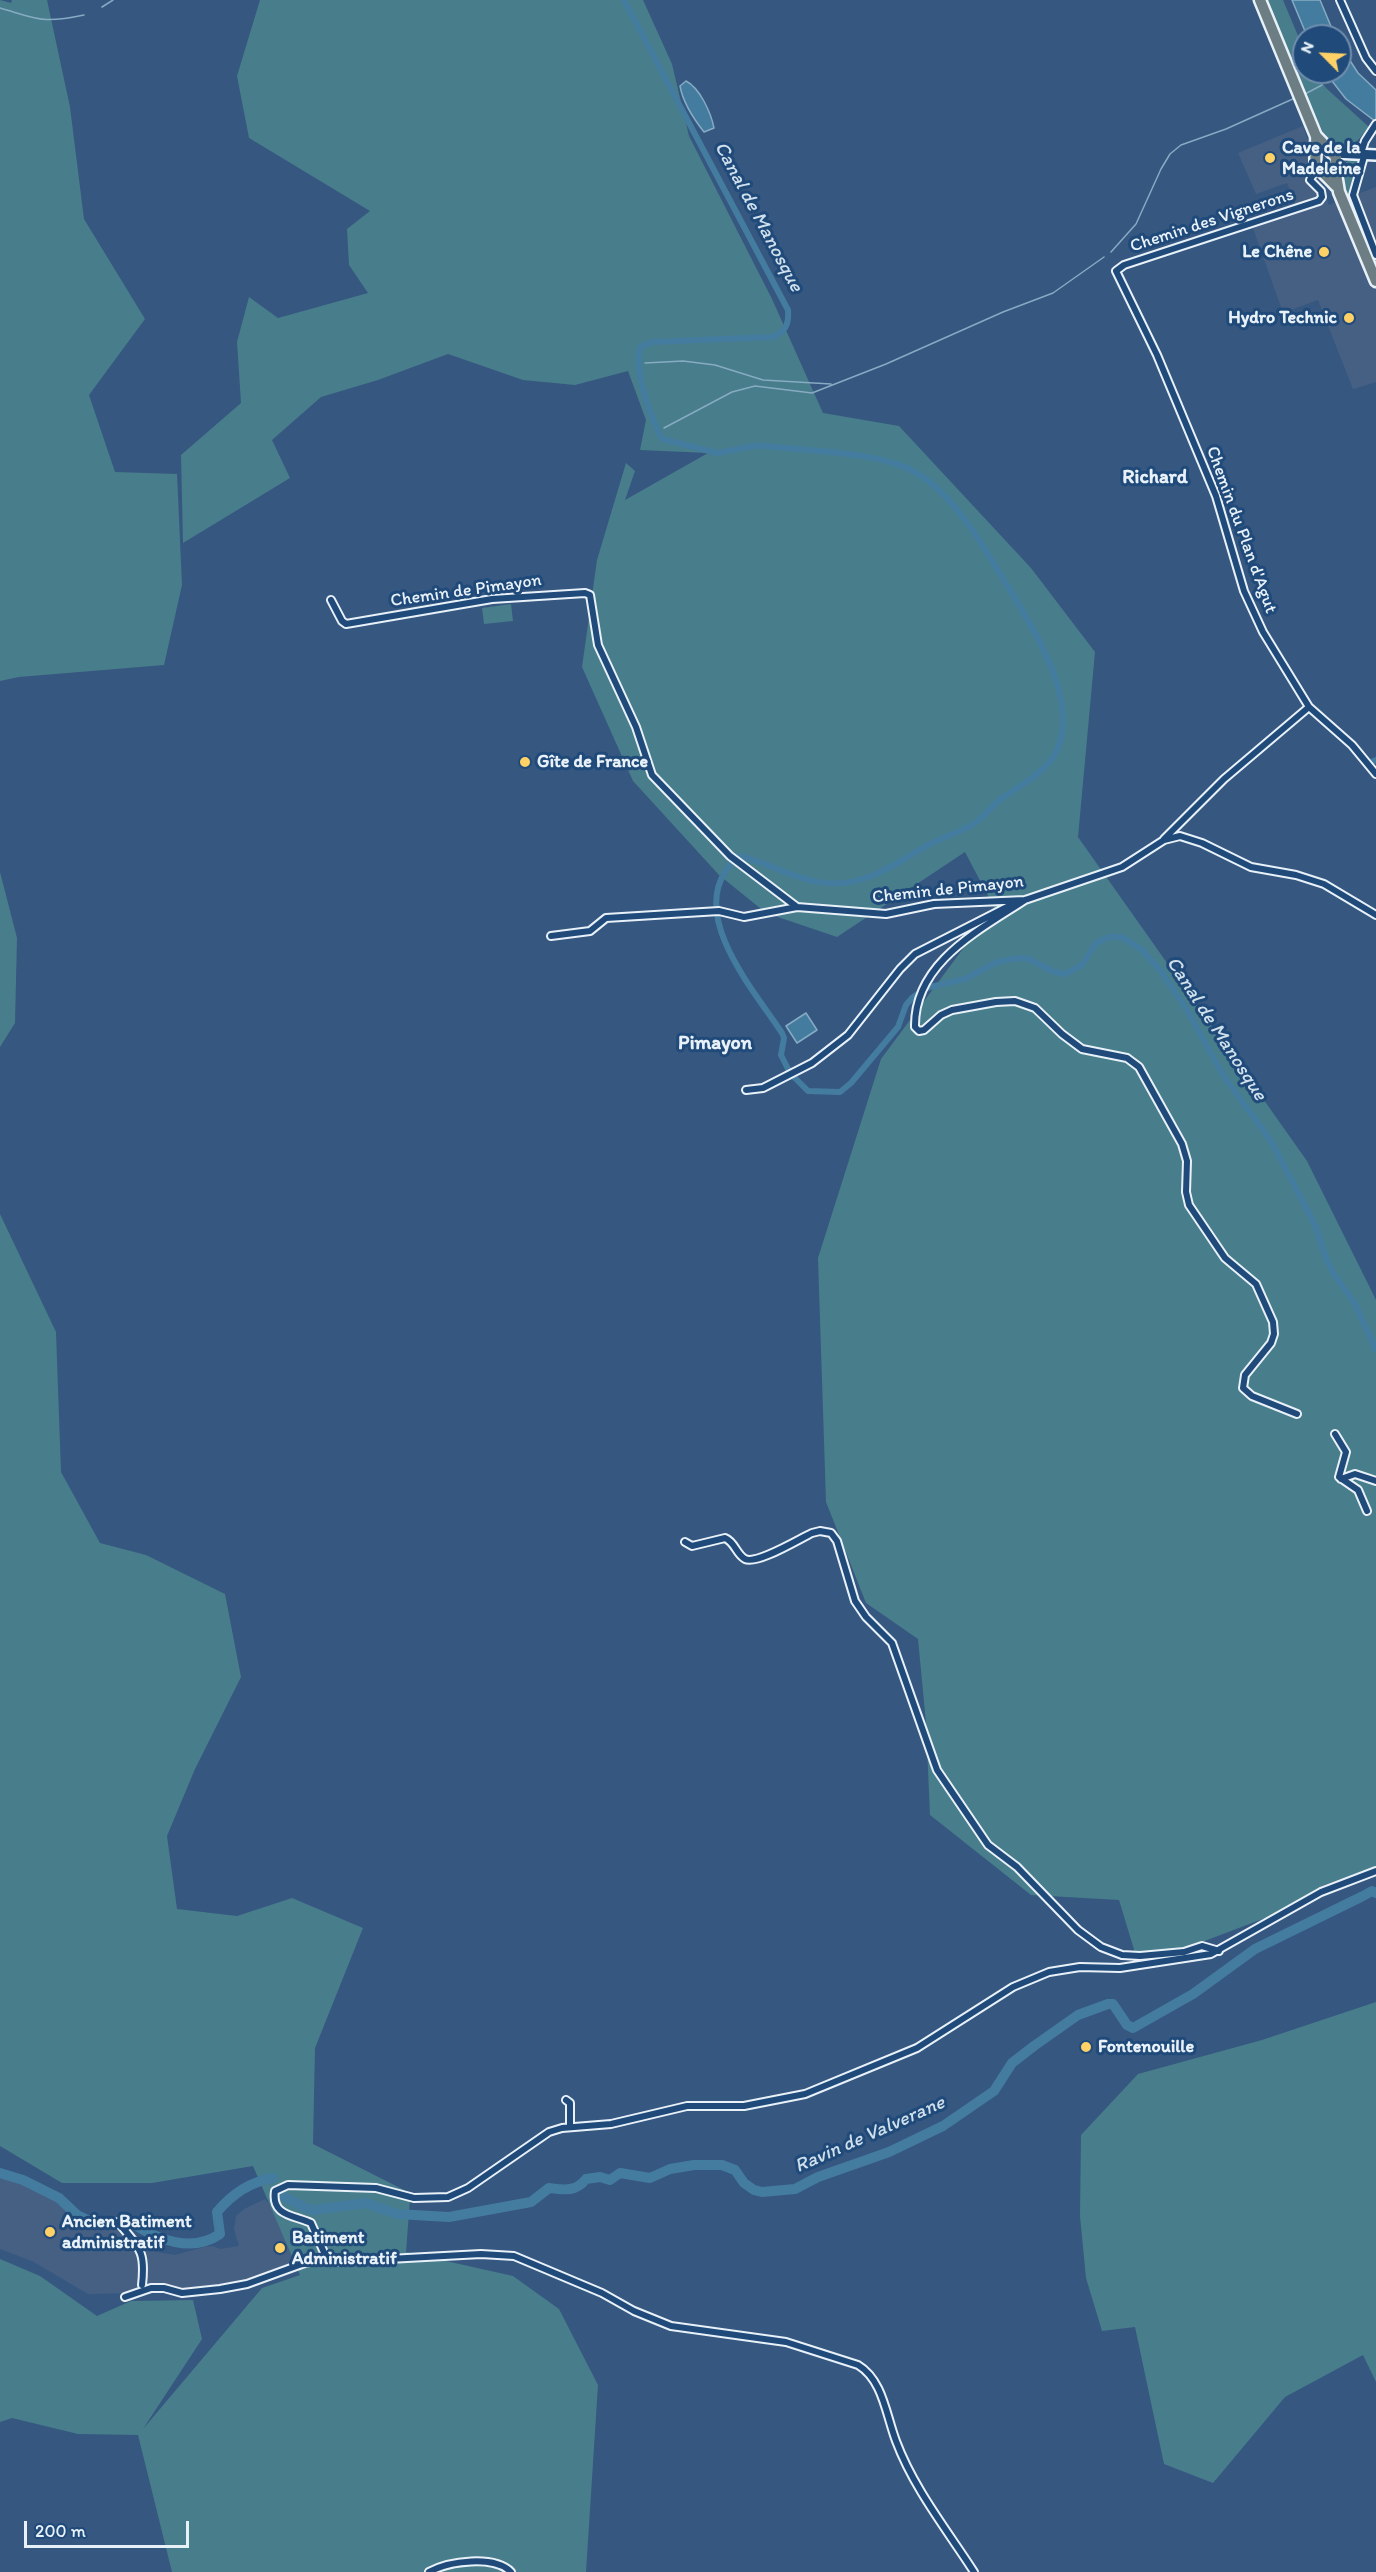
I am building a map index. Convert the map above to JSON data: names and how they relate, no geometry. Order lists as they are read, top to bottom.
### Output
{
  "streets": {
    "street": ["Chemin des Vignerons", "Chemin du Plan d'Agut", "Chemin de Pimayon"]
  },
  "crossings": [
    ["Chemin des Vignerons", "Chemin du Plan d'Agut"],
    ["Chemin du Plan d'Agut", "Chemin de Pimayon"]
  ],
  "districts": ["Richard", "Pimayon"],
  "water": ["Canal de Manosque", "Ravin de Valverane"],
  "places": [
    "Cave de la Madeleine",
    "Le Chêne",
    "Hydro Technic",
    "Gîte de France",
    "Fontenouille",
    "Ancien Batiment administratif",
    "Batiment Administratif"
  ],
  "scale_bar": "200 m",
  "north": "top left"
}
